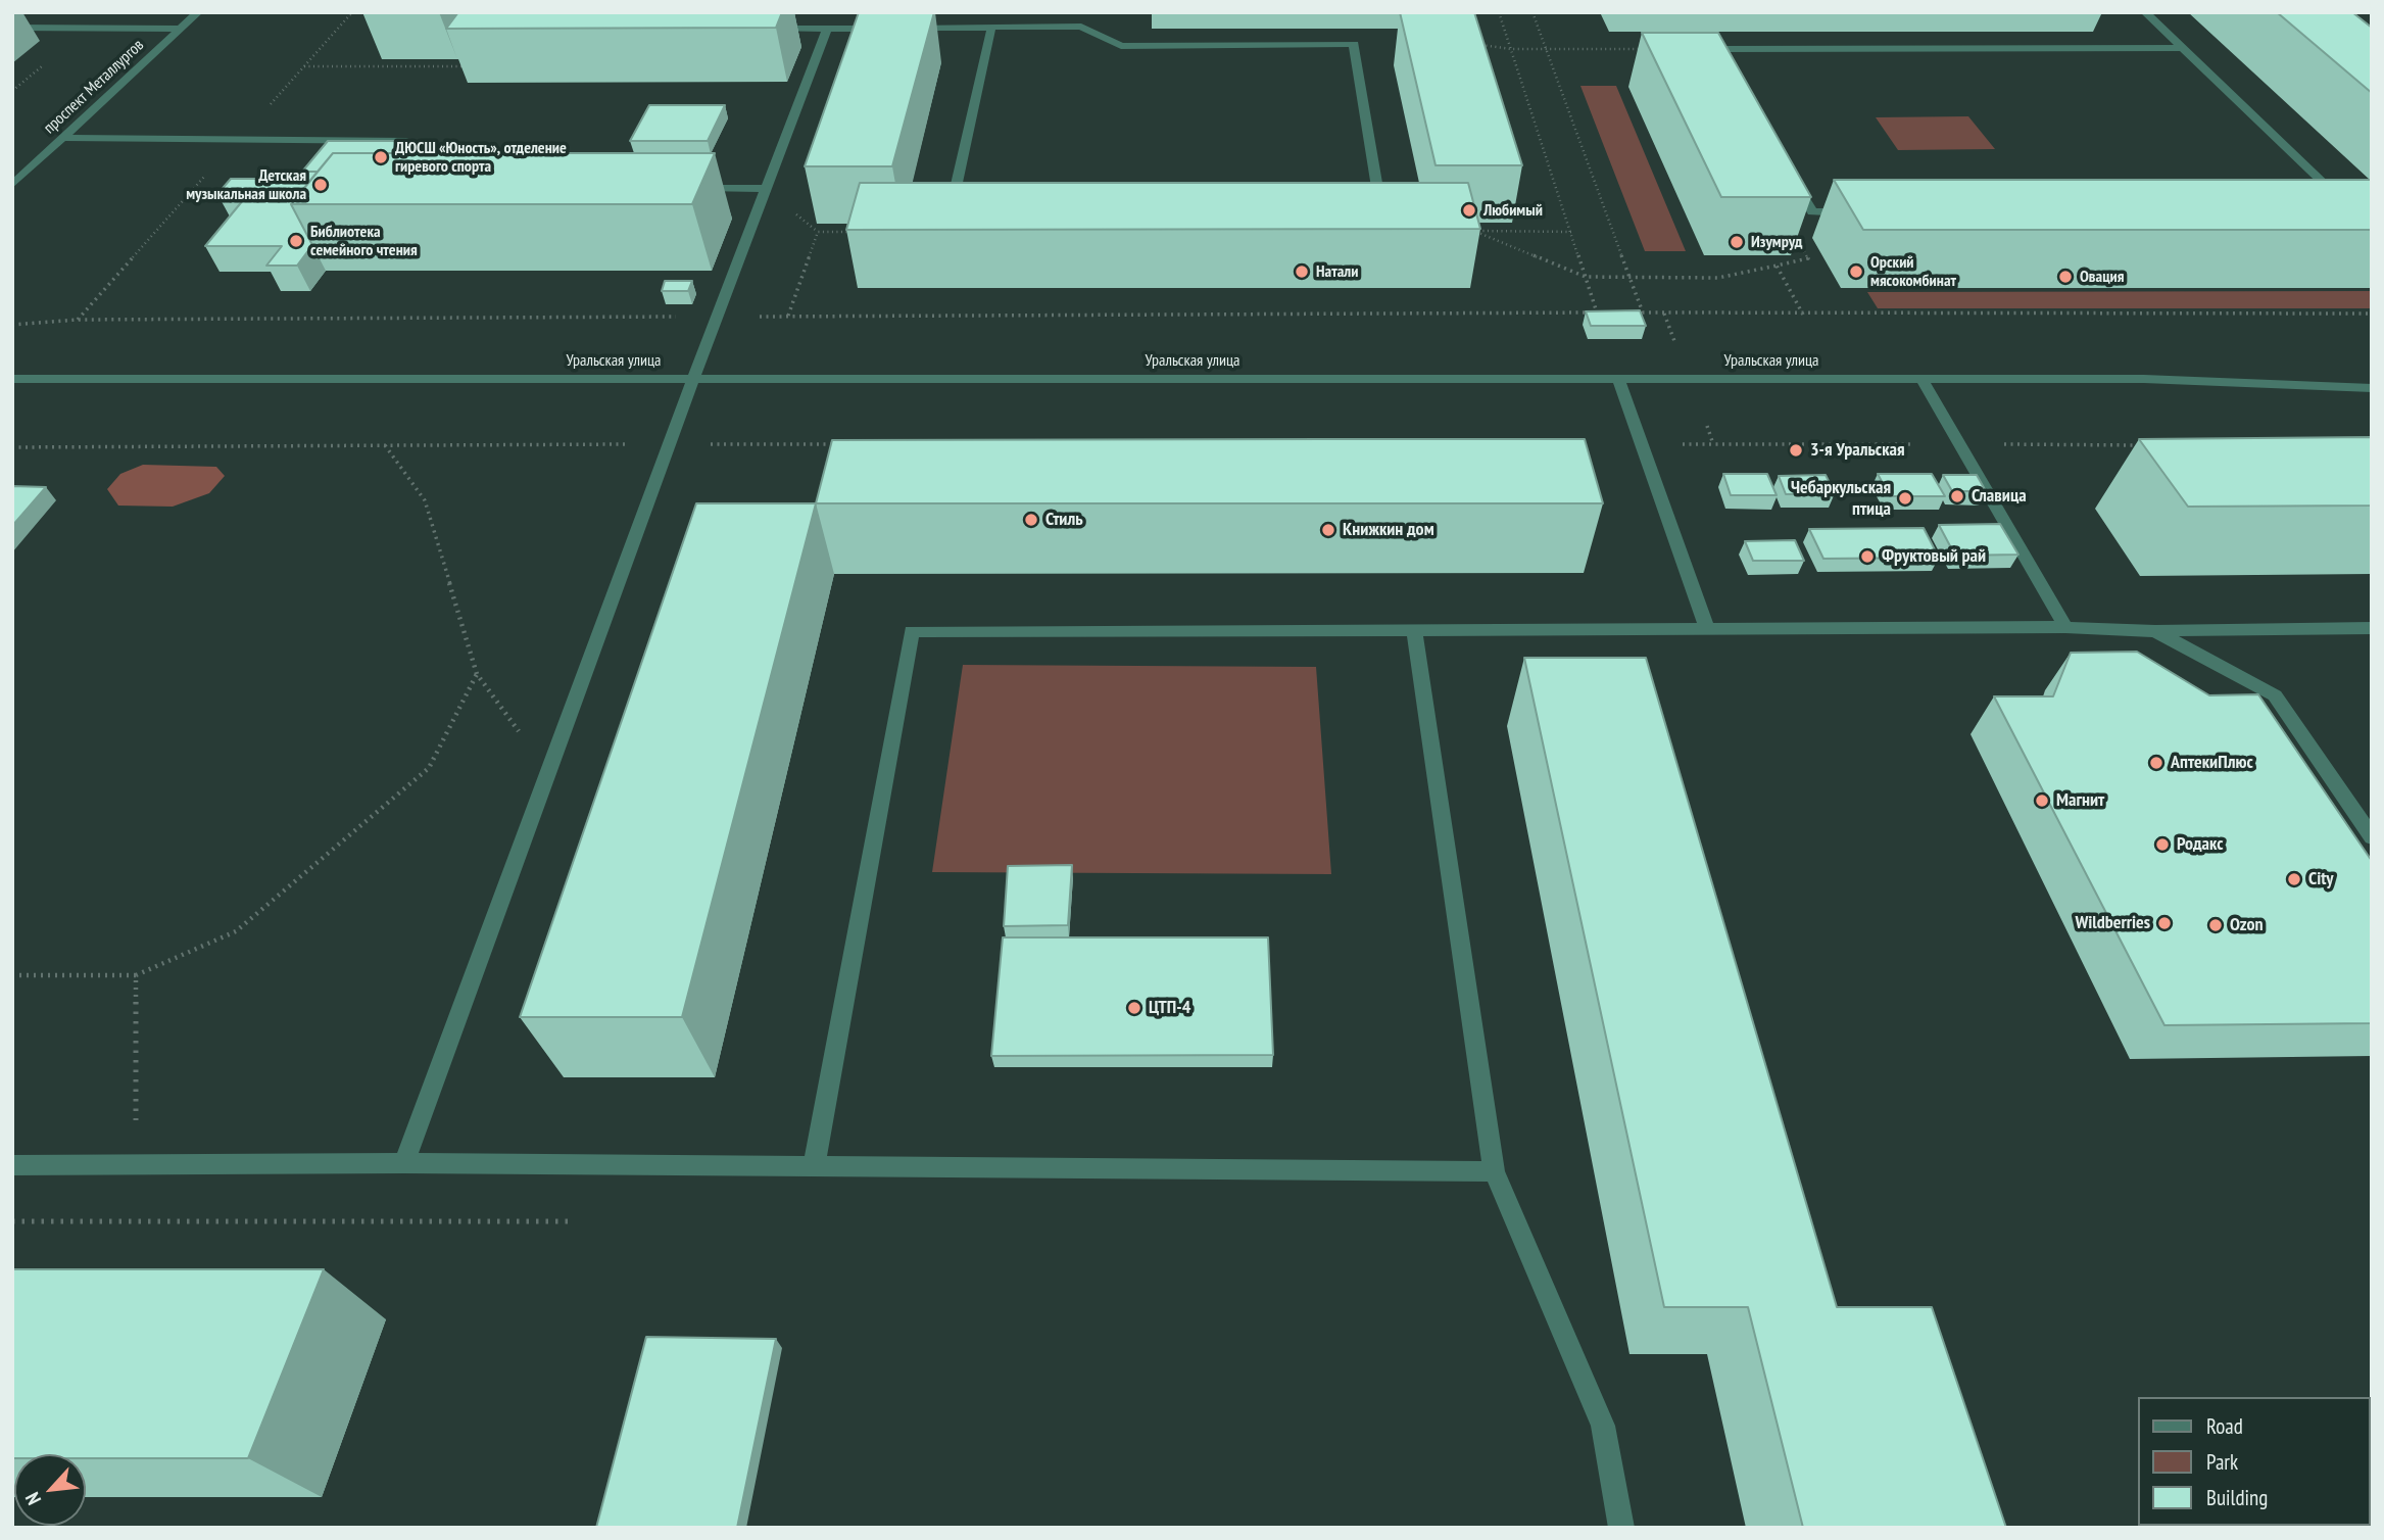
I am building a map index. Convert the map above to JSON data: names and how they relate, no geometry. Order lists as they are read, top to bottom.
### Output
{
  "streets": {
    "street": ["проспект Металлургов", "Уральская улица"]
  },
  "places": [
    "ДЮСШ «Юность», отделение гиревого спорта",
    "Детская музыкальная школа",
    "Любимый",
    "Библиотека семейного чтения",
    "Изумруд",
    "Натали",
    "Орский мясокомбинат",
    "Овация",
    "3-я Уральская",
    "Славица",
    "Чебаркульская птица",
    "Стиль",
    "Книжкин дом",
    "Фруктовый рай",
    "АптекиПлюс",
    "Магнит",
    "Родакс",
    "City",
    "Wildberries",
    "Ozon",
    "ЦТП-4"
  ],
  "legend": ["Road", "Park", "Building"],
  "north": "bottom left"
}
